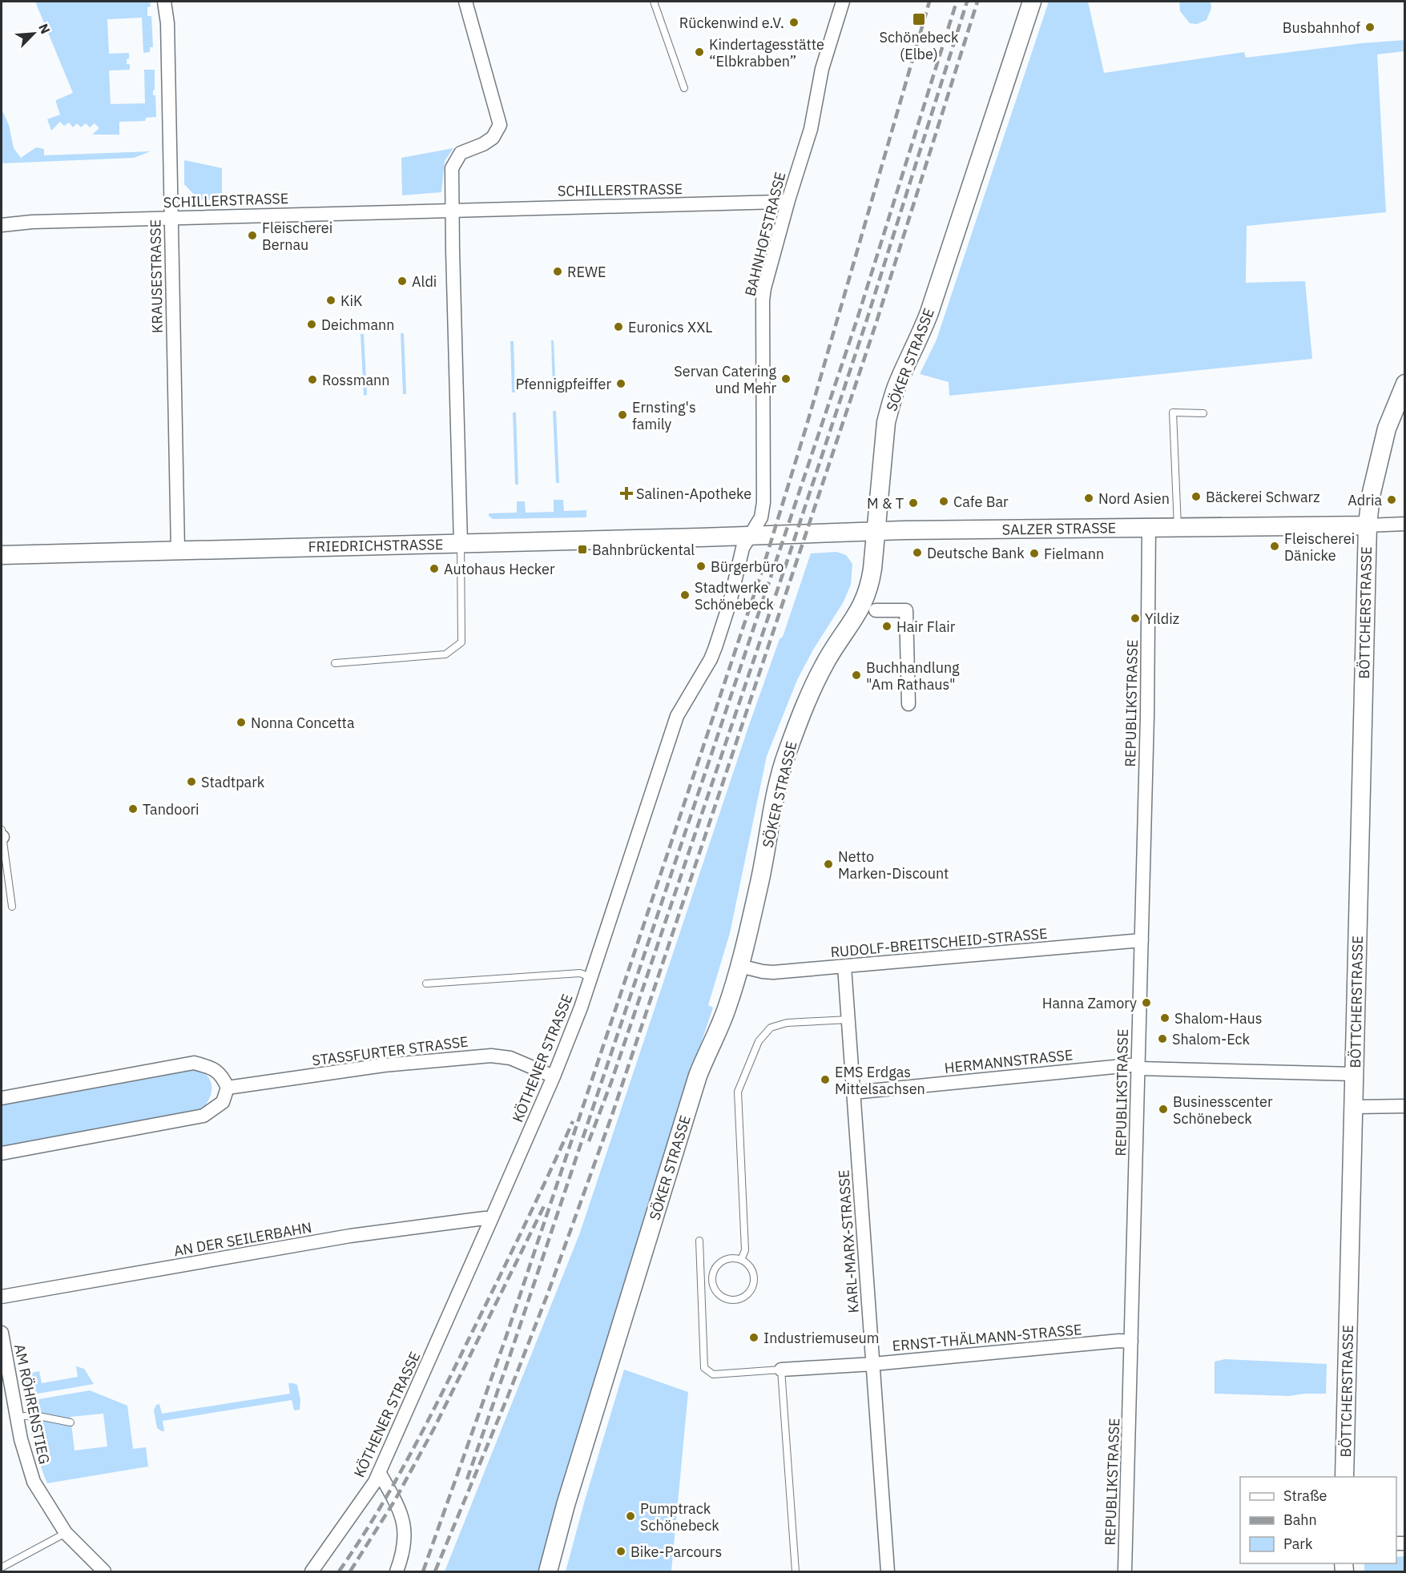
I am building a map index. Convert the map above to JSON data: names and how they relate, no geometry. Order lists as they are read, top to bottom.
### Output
{
  "streets": {
    "street": [
      "SCHILLERSTRASSE",
      "BAHNHOFSTRASSE",
      "KRAUSESTRASSE",
      "SÖKER STRASSE",
      "SALZER STRASSE",
      "FRIEDRICHSTRASSE",
      "BÖTTCHERSTRASSE",
      "REPUBLIKSTRASSE",
      "RUDOLF-BREITSCHEID-STRASSE",
      "STASSFURTER STRASSE",
      "KÖTHENER STRASSE",
      "HERMANNSTRASSE",
      "AN DER SEILERBAHN",
      "KARL-MARX-STRASSE",
      "ERNST-THÄLMANN-STRASSE",
      "AM RÖHRENSTIEG"
    ]
  },
  "crossings": [
    ["SCHILLERSTRASSE", "BAHNHOFSTRASSE"],
    ["SCHILLERSTRASSE", "KRAUSESTRASSE"],
    ["BAHNHOFSTRASSE", "SALZER STRASSE"],
    ["BAHNHOFSTRASSE", "FRIEDRICHSTRASSE"],
    ["BAHNHOFSTRASSE", "KÖTHENER STRASSE"],
    ["KRAUSESTRASSE", "FRIEDRICHSTRASSE"],
    ["SÖKER STRASSE", "SALZER STRASSE"],
    ["SÖKER STRASSE", "RUDOLF-BREITSCHEID-STRASSE"],
    ["SALZER STRASSE", "FRIEDRICHSTRASSE"],
    ["SALZER STRASSE", "BÖTTCHERSTRASSE"],
    ["SALZER STRASSE", "REPUBLIKSTRASSE"],
    ["SALZER STRASSE", "KÖTHENER STRASSE"],
    ["FRIEDRICHSTRASSE", "KÖTHENER STRASSE"],
    ["BÖTTCHERSTRASSE", "HERMANNSTRASSE"],
    ["REPUBLIKSTRASSE", "RUDOLF-BREITSCHEID-STRASSE"],
    ["REPUBLIKSTRASSE", "HERMANNSTRASSE"],
    ["REPUBLIKSTRASSE", "ERNST-THÄLMANN-STRASSE"],
    ["RUDOLF-BREITSCHEID-STRASSE", "KARL-MARX-STRASSE"],
    ["STASSFURTER STRASSE", "KÖTHENER STRASSE"],
    ["KÖTHENER STRASSE", "AN DER SEILERBAHN"],
    ["HERMANNSTRASSE", "KARL-MARX-STRASSE"],
    ["KARL-MARX-STRASSE", "ERNST-THÄLMANN-STRASSE"]
  ],
  "places": {
    "transit": ["Schönebeck (Elbe)", "Bahnbrückental"],
    "other": [
      "Rückenwind e.V.",
      "Busbahnhof",
      "Kindertagesstätte “Elbkrabben”",
      "Fleischerei Bernau",
      "REWE",
      "Aldi",
      "KiK",
      "Deichmann",
      "Euronics XXL",
      "Servan Catering und Mehr",
      "Rossmann",
      "Pfennigpfeiffer",
      "Ernsting's family",
      "Bäckerei Schwarz",
      "Nord Asien",
      "Adria",
      "Cafe Bar",
      "M & T",
      "Fleischerei Dänicke",
      "Deutsche Bank",
      "Fielmann",
      "Bürgerbüro",
      "Autohaus Hecker",
      "Stadtwerke Schönebeck",
      "Yildiz",
      "Hair Flair",
      "Buchhandlung \"Am Rathaus\"",
      "Nonna Concetta",
      "Stadtpark",
      "Tandoori",
      "Netto Marken-Discount",
      "Hanna Zamory",
      "Shalom-Haus",
      "Shalom-Eck",
      "EMS Erdgas Mittelsachsen",
      "Businesscenter Schönebeck",
      "Industriemuseum",
      "Pumptrack Schönebeck",
      "Bike-Parcours"
    ],
    "health": ["Salinen-Apotheke"]
  },
  "legend": ["Straße", "Bahn", "Park"],
  "north": "top right"
}
